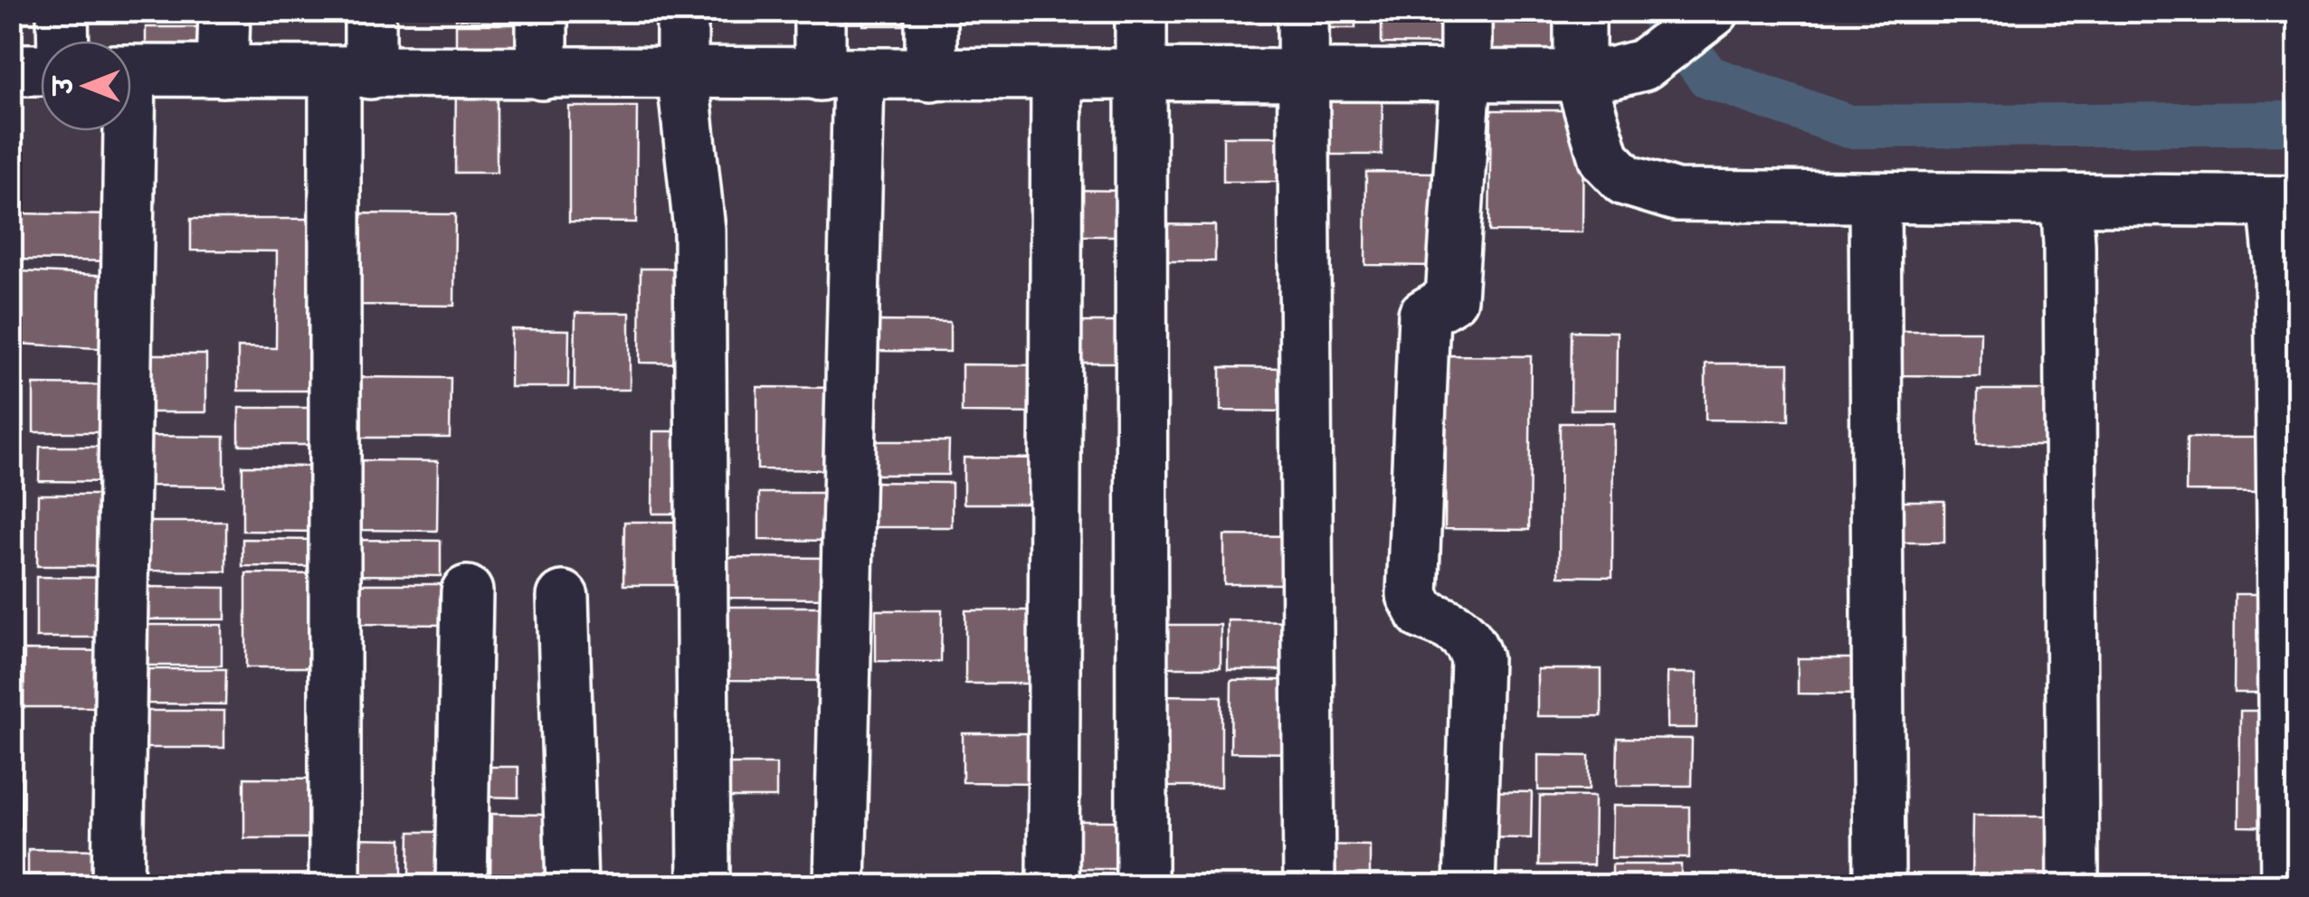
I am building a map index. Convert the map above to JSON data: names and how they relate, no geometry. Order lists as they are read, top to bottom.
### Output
{
  "north": "left"
}
